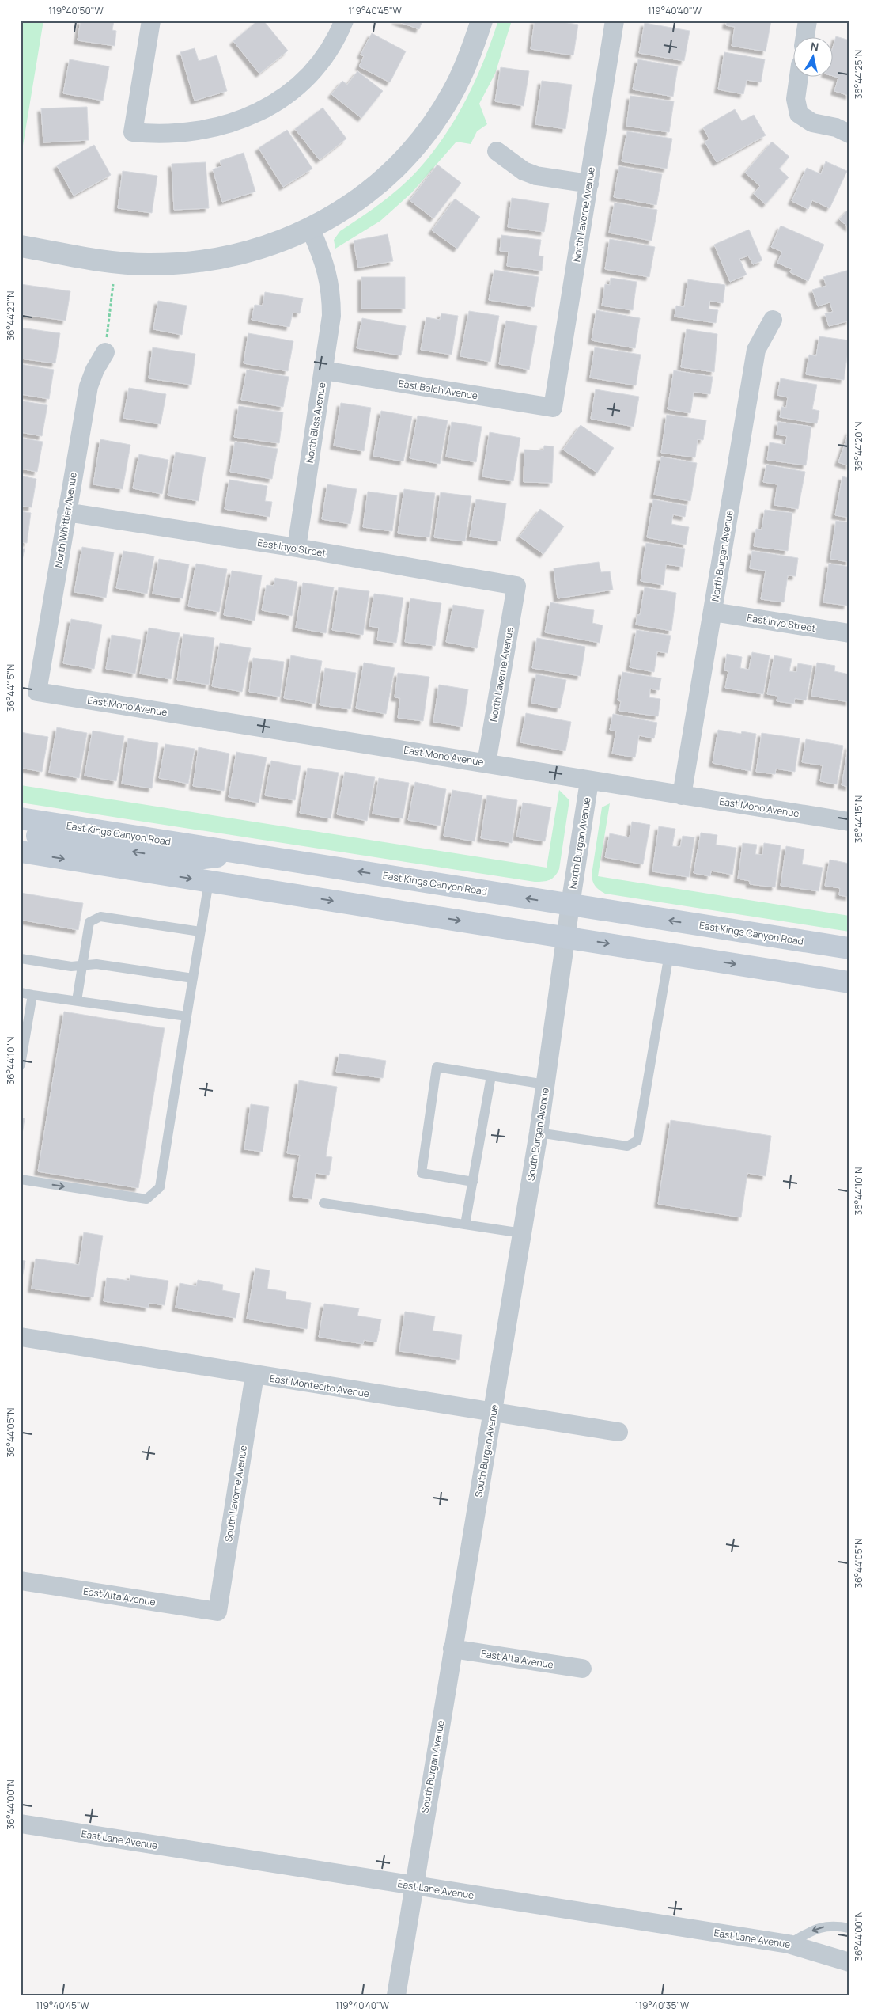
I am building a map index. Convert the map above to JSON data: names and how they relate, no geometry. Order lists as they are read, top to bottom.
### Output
{
  "streets": {
    "main road": ["East Kings Canyon Road"],
    "street": [
      "North Laverne Avenue",
      "East Balch Avenue",
      "North Bliss Avenue",
      "North Whittier Avenue",
      "East Inyo Street",
      "North Burgan Avenue",
      "East Mono Avenue",
      "South Burgan Avenue",
      "East Montecito Avenue",
      "South Laverne Avenue",
      "East Alta Avenue",
      "East Lane Avenue"
    ]
  },
  "crossings": [
    ["North Laverne Avenue", "East Balch Avenue"],
    ["North Laverne Avenue", "East Inyo Street"],
    ["North Laverne Avenue", "East Mono Avenue"],
    ["East Balch Avenue", "North Bliss Avenue"],
    ["North Bliss Avenue", "East Inyo Street"],
    ["North Whittier Avenue", "East Inyo Street"],
    ["North Whittier Avenue", "East Mono Avenue"],
    ["East Inyo Street", "North Burgan Avenue"],
    ["North Burgan Avenue", "East Mono Avenue"],
    ["North Burgan Avenue", "East Kings Canyon Road"],
    ["North Burgan Avenue", "South Burgan Avenue"],
    ["East Kings Canyon Road", "South Burgan Avenue"],
    ["South Burgan Avenue", "East Montecito Avenue"],
    ["South Burgan Avenue", "East Alta Avenue"],
    ["South Burgan Avenue", "East Lane Avenue"],
    ["East Montecito Avenue", "South Laverne Avenue"],
    ["South Laverne Avenue", "East Alta Avenue"]
  ],
  "north": "top",
  "coordinates": [
    "119°40'50\"W",
    "119°40'45\"W",
    "119°40'40\"W",
    "36°44'25\"N",
    "36°44'20\"N",
    "36°44'15\"N",
    "36°44'10\"N",
    "36°44'05\"N",
    "36°44'00\"N",
    "119°40'35\"W"
  ]
}
